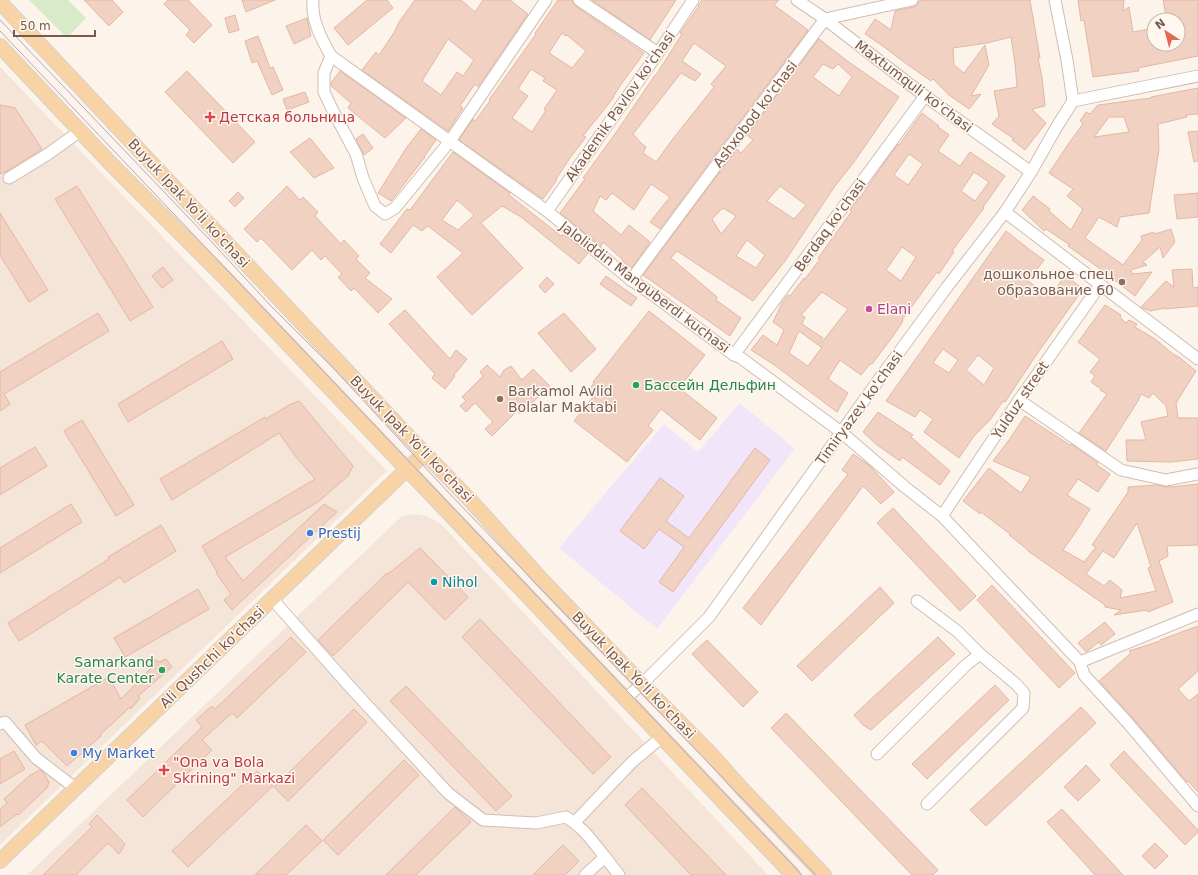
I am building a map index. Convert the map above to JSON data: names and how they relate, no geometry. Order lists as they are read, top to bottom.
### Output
{
  "streets": {
    "main road": ["Buyuk Ipak Yo'li ko'chasi", "Ali Qushchi ko'chasi"],
    "street": [
      "Maxtumquli ko'chasi",
      "Akademik Pavlov ko'chasi",
      "Ashxobod ko'chasi",
      "Berdaq ko'chasi",
      "Jaloliddin Manguberdi kuchasi",
      "Yulduz street",
      "Timiryazev ko'chasi"
    ]
  },
  "crossings": [
    ["Maxtumquli ko'chasi", "Ashxobod ko'chasi"],
    ["Maxtumquli ko'chasi", "Berdaq ko'chasi"],
    ["Maxtumquli ko'chasi", "Timiryazev ko'chasi"],
    ["Akademik Pavlov ko'chasi", "Jaloliddin Manguberdi kuchasi"],
    ["Ashxobod ko'chasi", "Jaloliddin Manguberdi kuchasi"],
    ["Buyuk Ipak Yo'li ko'chasi", "Timiryazev ko'chasi"],
    ["Buyuk Ipak Yo'li ko'chasi", "Ali Qushchi ko'chasi"],
    ["Berdaq ko'chasi", "Jaloliddin Manguberdi kuchasi"],
    ["Jaloliddin Manguberdi kuchasi", "Yulduz street"],
    ["Jaloliddin Manguberdi kuchasi", "Timiryazev ko'chasi"]
  ],
  "places": {
    "health": ["Детская больница", "\"Ona va Bola Skrining\" Markazi"],
    "other": [
      "дошкольное спец образование 60",
      "Elani",
      "Бассейн Дельфин",
      "Barkamol Avlid Bolalar Maktabi",
      "Prestij",
      "Nihol",
      "Samarkand Karate Center",
      "My Market"
    ]
  },
  "scale_bar": "50 m",
  "north": "top left"
}
